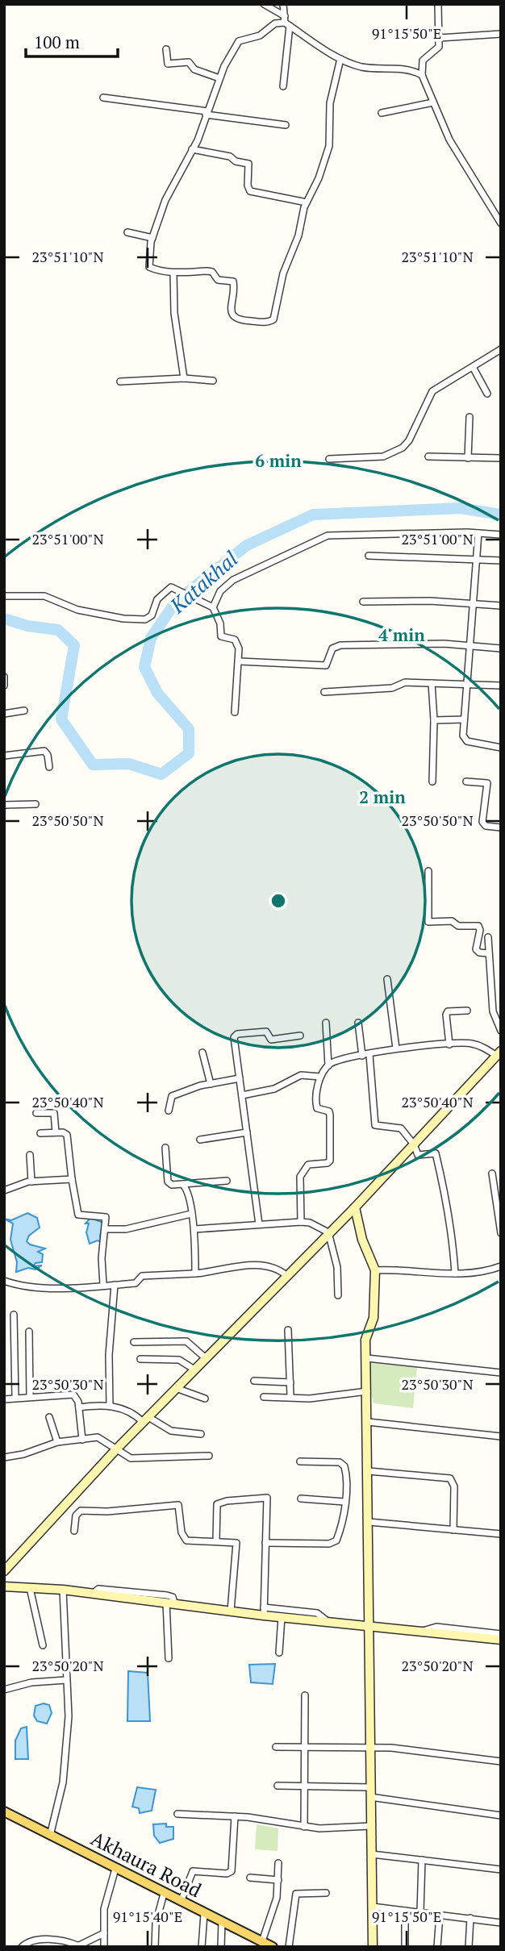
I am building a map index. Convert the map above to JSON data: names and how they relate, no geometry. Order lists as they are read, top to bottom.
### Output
{
  "streets": {
    "main road": ["Akhaura Road"]
  },
  "water": ["Katakhal"],
  "scale_bar": "100 m",
  "coordinates": [
    "91°15'50\"E",
    "23°51'10\"N",
    "23°51'00\"N",
    "23°50'50\"N",
    "23°50'40\"N",
    "23°50'30\"N",
    "23°50'20\"N",
    "91°15'40\"E"
  ],
  "rings": ["6 min", "4 min", "2 min"]
}
